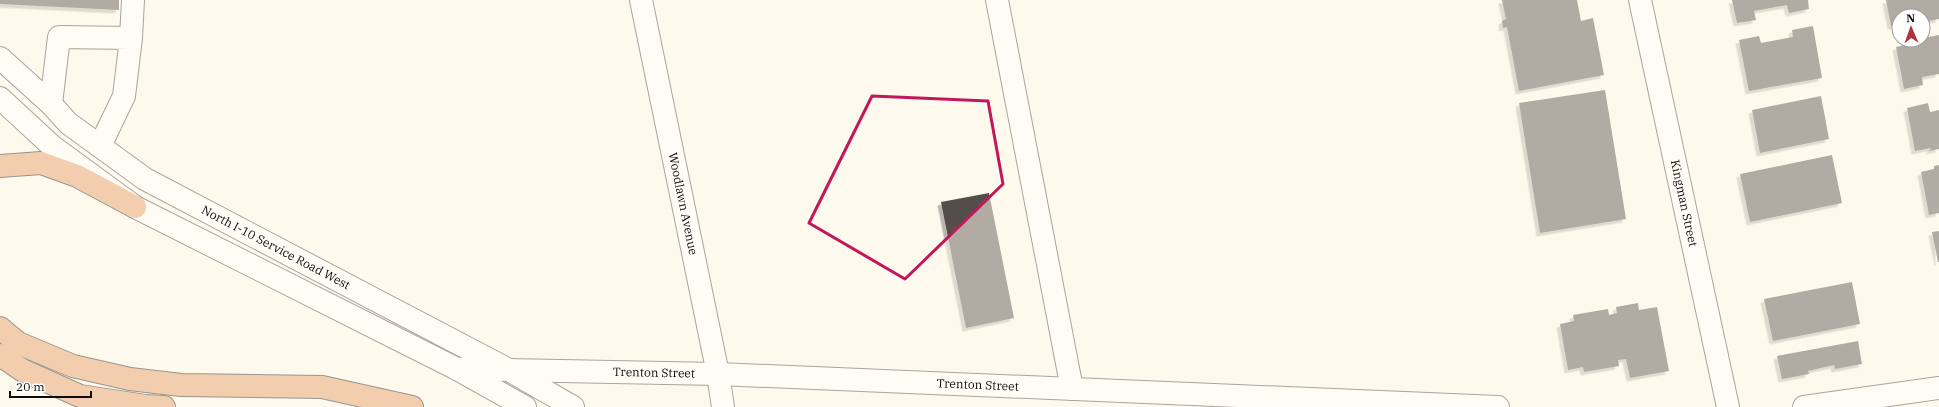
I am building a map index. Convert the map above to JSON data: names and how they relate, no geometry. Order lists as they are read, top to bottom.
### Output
{
  "streets": {
    "street": [
      "Woodlawn Avenue",
      "Kingman Street",
      "North I-10 Service Road West",
      "Trenton Street"
    ]
  },
  "crossings": [
    ["Woodlawn Avenue", "Trenton Street"],
    ["North I-10 Service Road West", "Trenton Street"]
  ],
  "scale_bar": "20 m",
  "north": "top"
}
